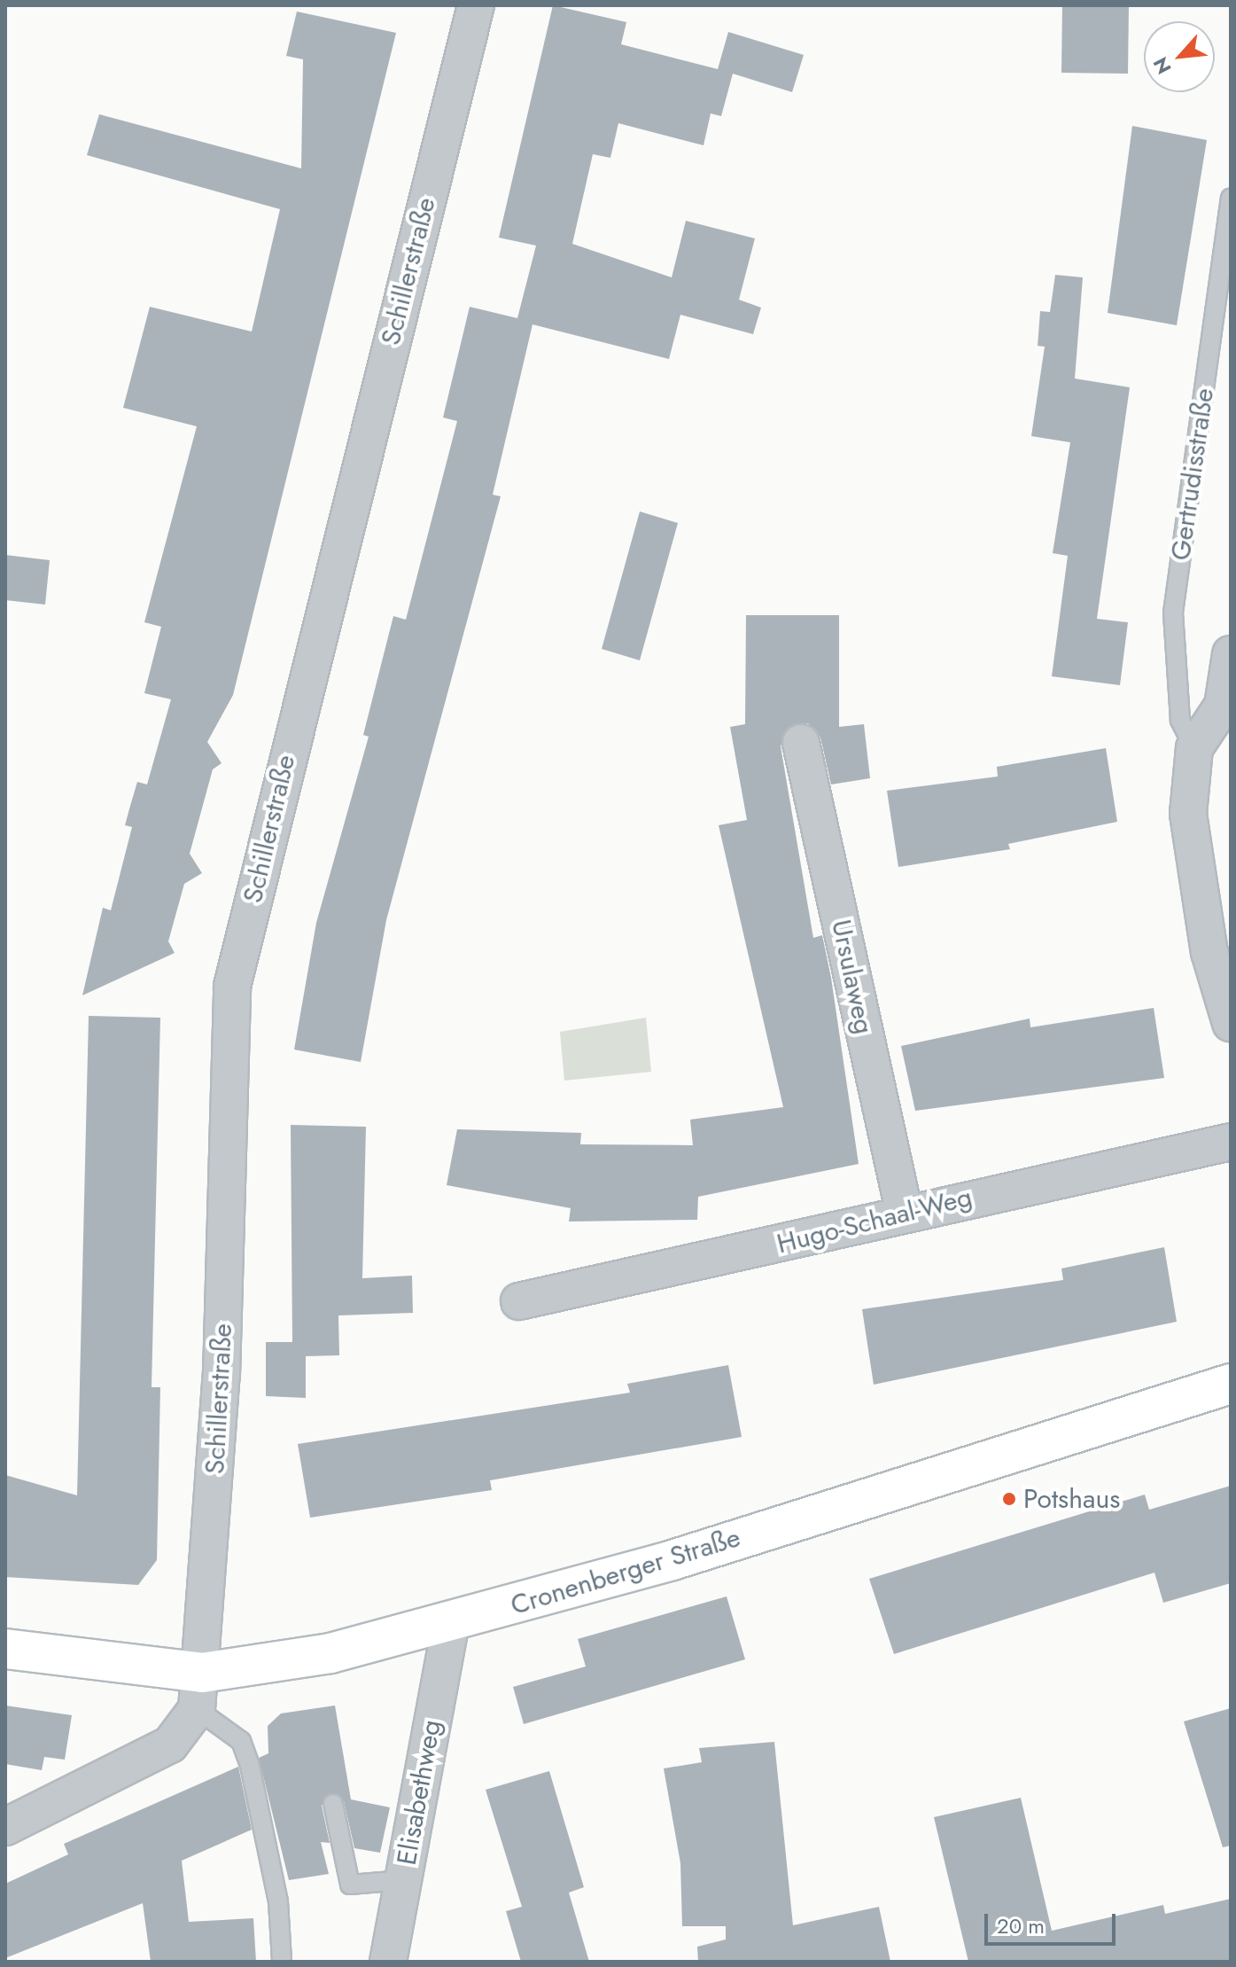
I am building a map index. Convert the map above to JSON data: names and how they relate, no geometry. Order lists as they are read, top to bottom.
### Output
{
  "streets": {
    "main road": ["Cronenberger Straße"],
    "street": [
      "Schillerstraße",
      "Gertrudisstraße",
      "Ursulaweg",
      "Hugo-Schaal-Weg",
      "Elisabethweg"
    ]
  },
  "crossings": [
    ["Schillerstraße", "Cronenberger Straße"],
    ["Ursulaweg", "Hugo-Schaal-Weg"],
    ["Cronenberger Straße", "Elisabethweg"]
  ],
  "places": ["Potshaus"],
  "scale_bar": "20 m",
  "north": "bottom left"
}
